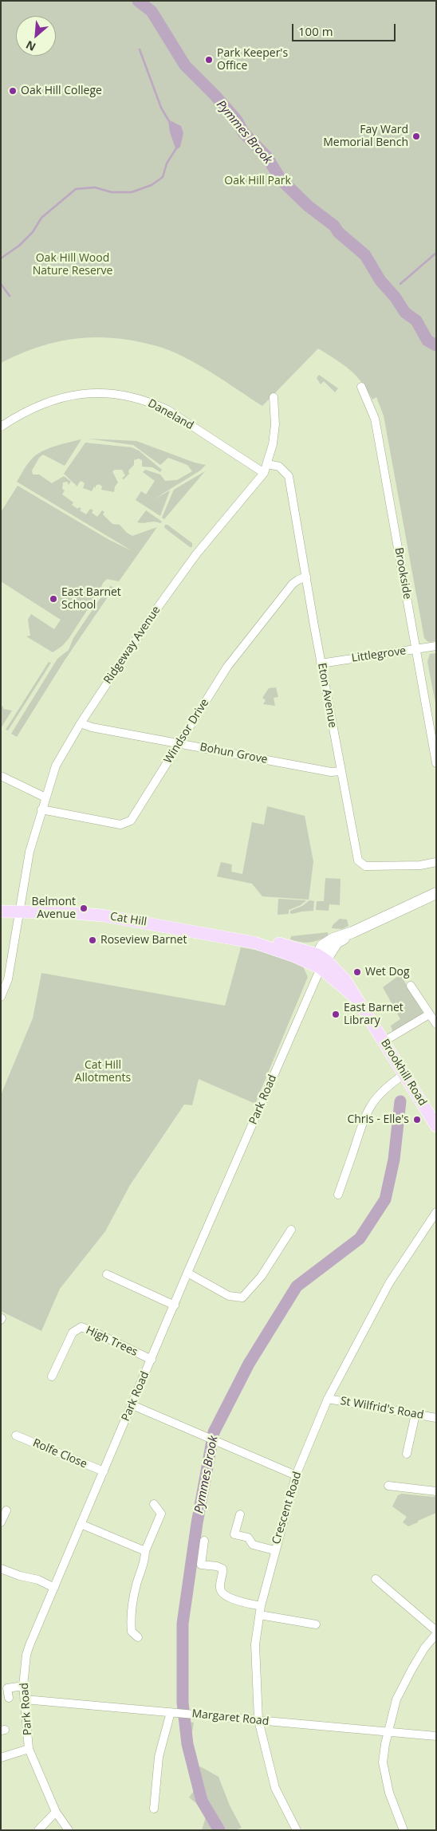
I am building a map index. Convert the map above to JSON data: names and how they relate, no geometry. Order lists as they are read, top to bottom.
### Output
{
  "streets": {
    "main road": ["Cat Hill", "Brookhill Road"],
    "street": [
      "Daneland",
      "Brookside",
      "Ridgeway Avenue",
      "Littlegrove",
      "Eton Avenue",
      "Windsor Drive",
      "Bohun Grove",
      "Park Road",
      "High Trees",
      "St Wilfrid's Road",
      "Rolfe Close",
      "Crescent Road",
      "Margaret Road"
    ]
  },
  "crossings": [
    ["Daneland", "Ridgeway Avenue"],
    ["Brookside", "Littlegrove"],
    ["Ridgeway Avenue", "Eton Avenue"],
    ["Ridgeway Avenue", "Windsor Drive"],
    ["Ridgeway Avenue", "Bohun Grove"],
    ["Ridgeway Avenue", "Cat Hill"],
    ["Littlegrove", "Eton Avenue"],
    ["Eton Avenue", "Windsor Drive"],
    ["Eton Avenue", "Bohun Grove"],
    ["Windsor Drive", "Bohun Grove"],
    ["Cat Hill", "Brookhill Road"],
    ["Cat Hill", "Park Road"],
    ["Brookhill Road", "Park Road"],
    ["Park Road", "High Trees"],
    ["Park Road", "Rolfe Close"],
    ["Park Road", "Margaret Road"],
    ["St Wilfrid's Road", "Crescent Road"],
    ["Crescent Road", "Margaret Road"]
  ],
  "water": ["Pymmes Brook"],
  "parks": ["Oak Hill Park", "Oak Hill Wood Nature Reserve", "Cat Hill Allotments"],
  "places": [
    "Park Keeper's Office",
    "Oak Hill College",
    "Fay Ward Memorial Bench",
    "East Barnet School",
    "Belmont Avenue",
    "Roseview Barnet",
    "Wet Dog",
    "East Barnet Library",
    "Chris - Elle's"
  ],
  "scale_bar": "100 m",
  "north": "bottom left"
}
